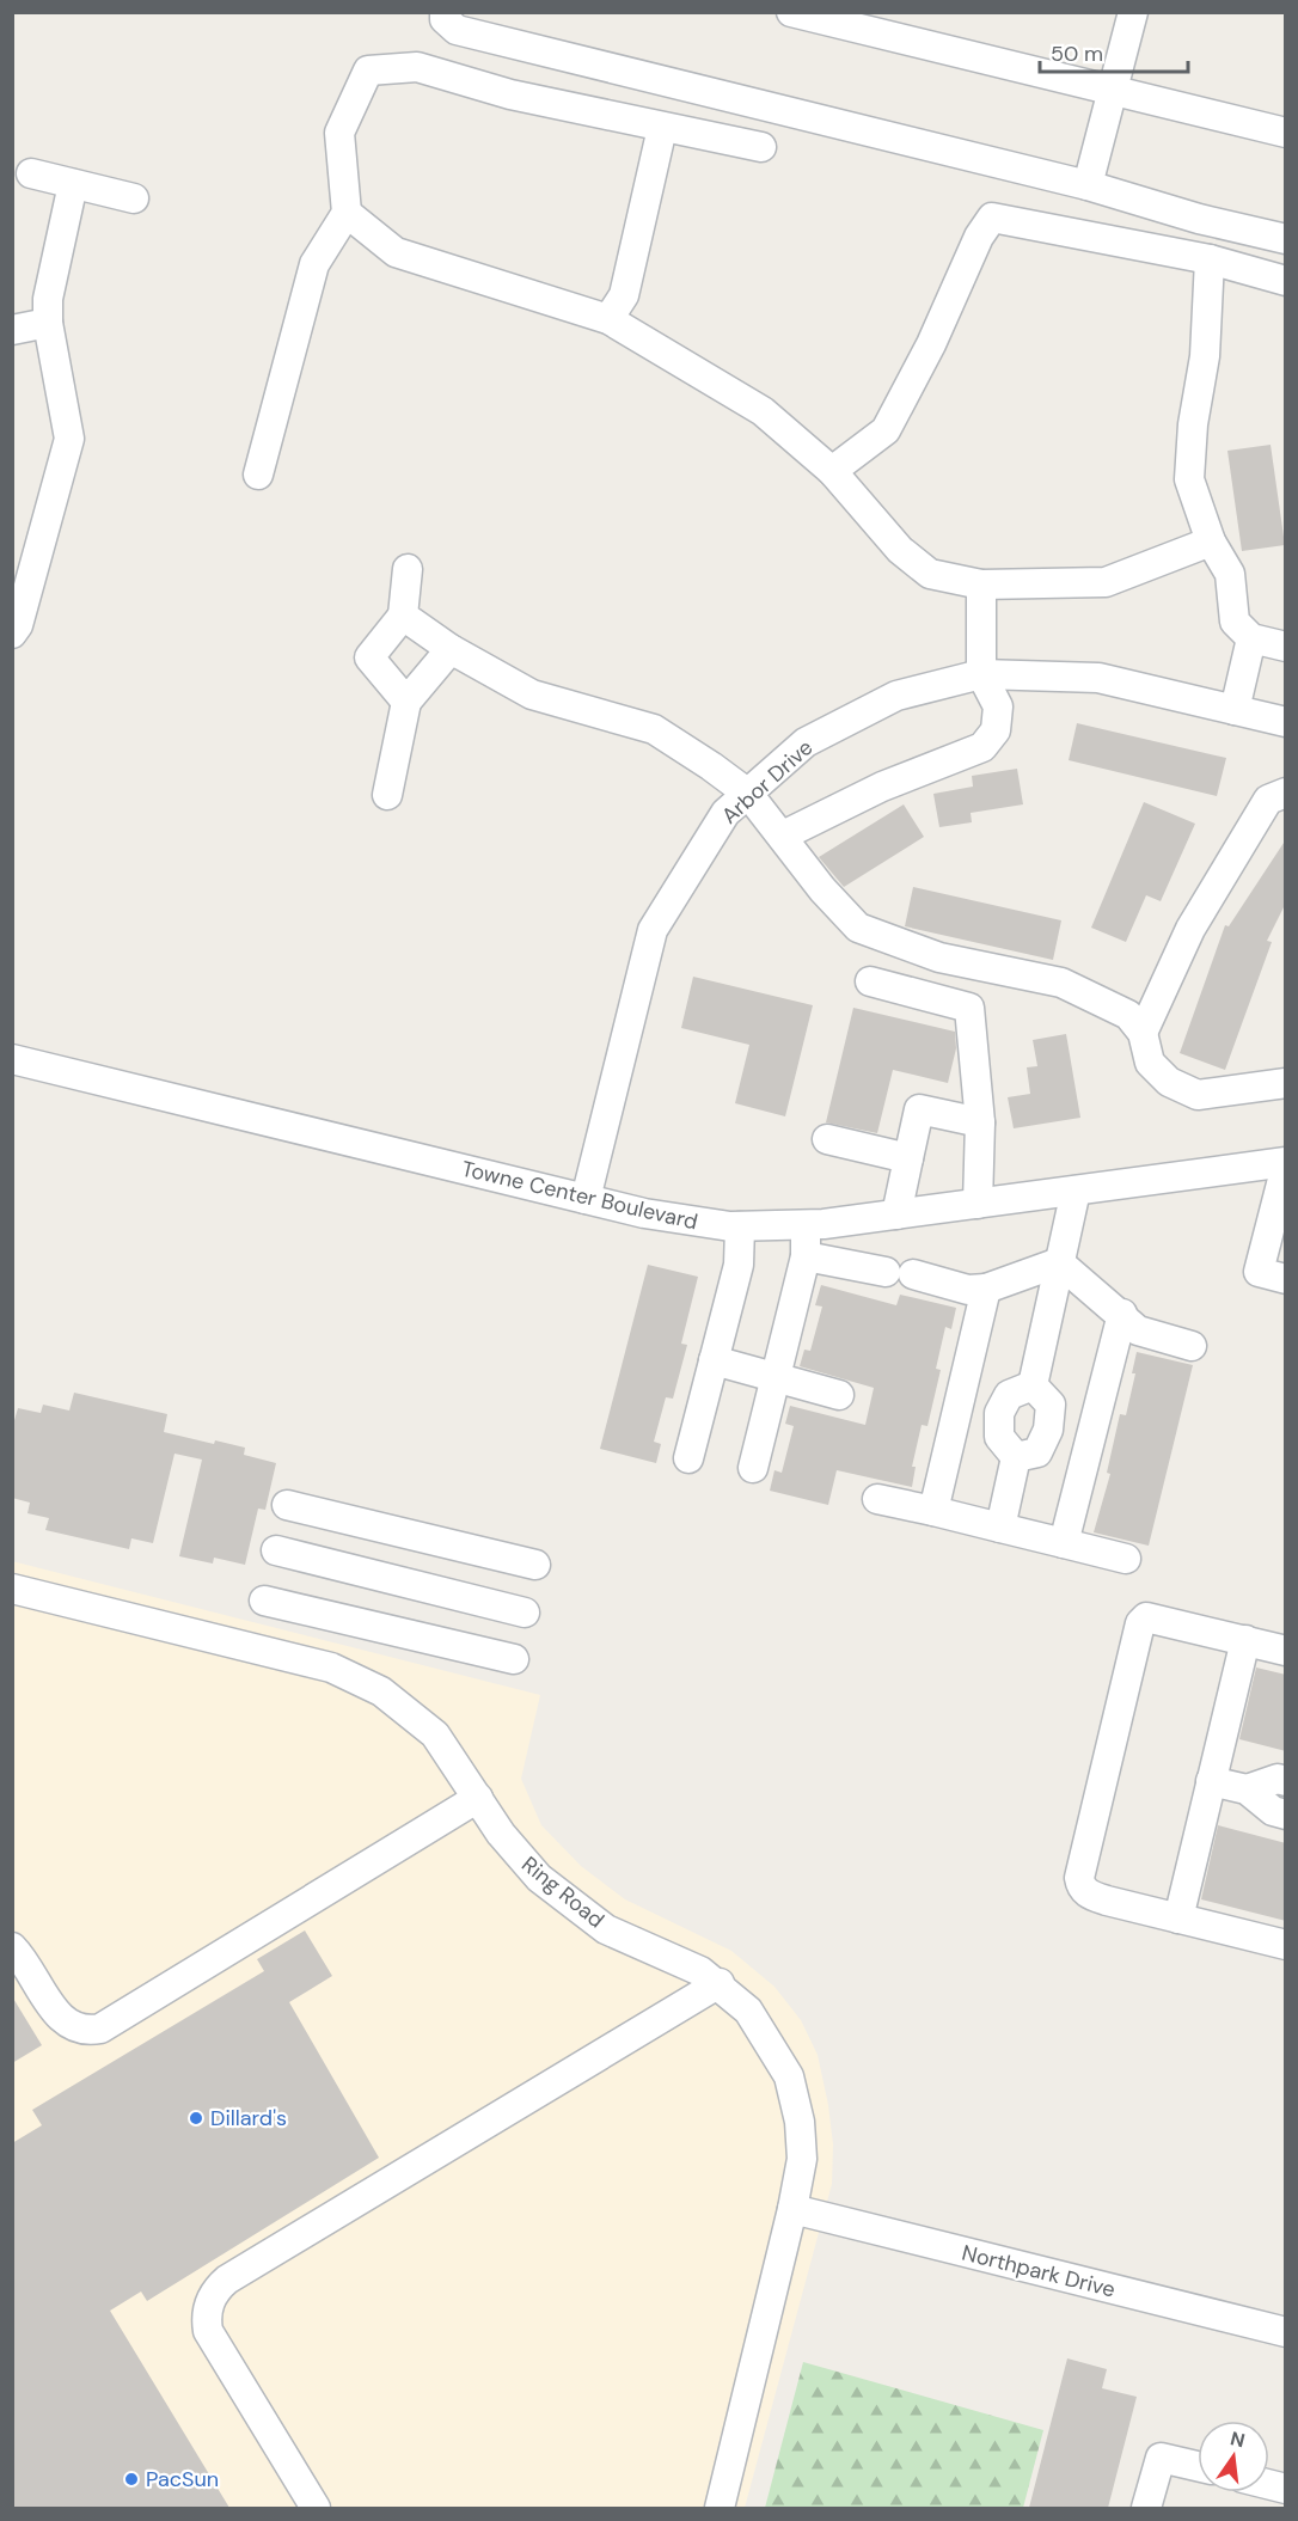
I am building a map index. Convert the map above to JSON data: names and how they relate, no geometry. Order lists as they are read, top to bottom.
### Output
{
  "streets": {
    "street": [
      "Arbor Drive",
      "Towne Center Boulevard",
      "Ring Road",
      "Northpark Drive"
    ]
  },
  "crossings": [
    ["Arbor Drive", "Towne Center Boulevard"],
    ["Ring Road", "Northpark Drive"]
  ],
  "places": ["Dillard's", "PacSun"],
  "scale_bar": "50 m",
  "north": "top"
}
